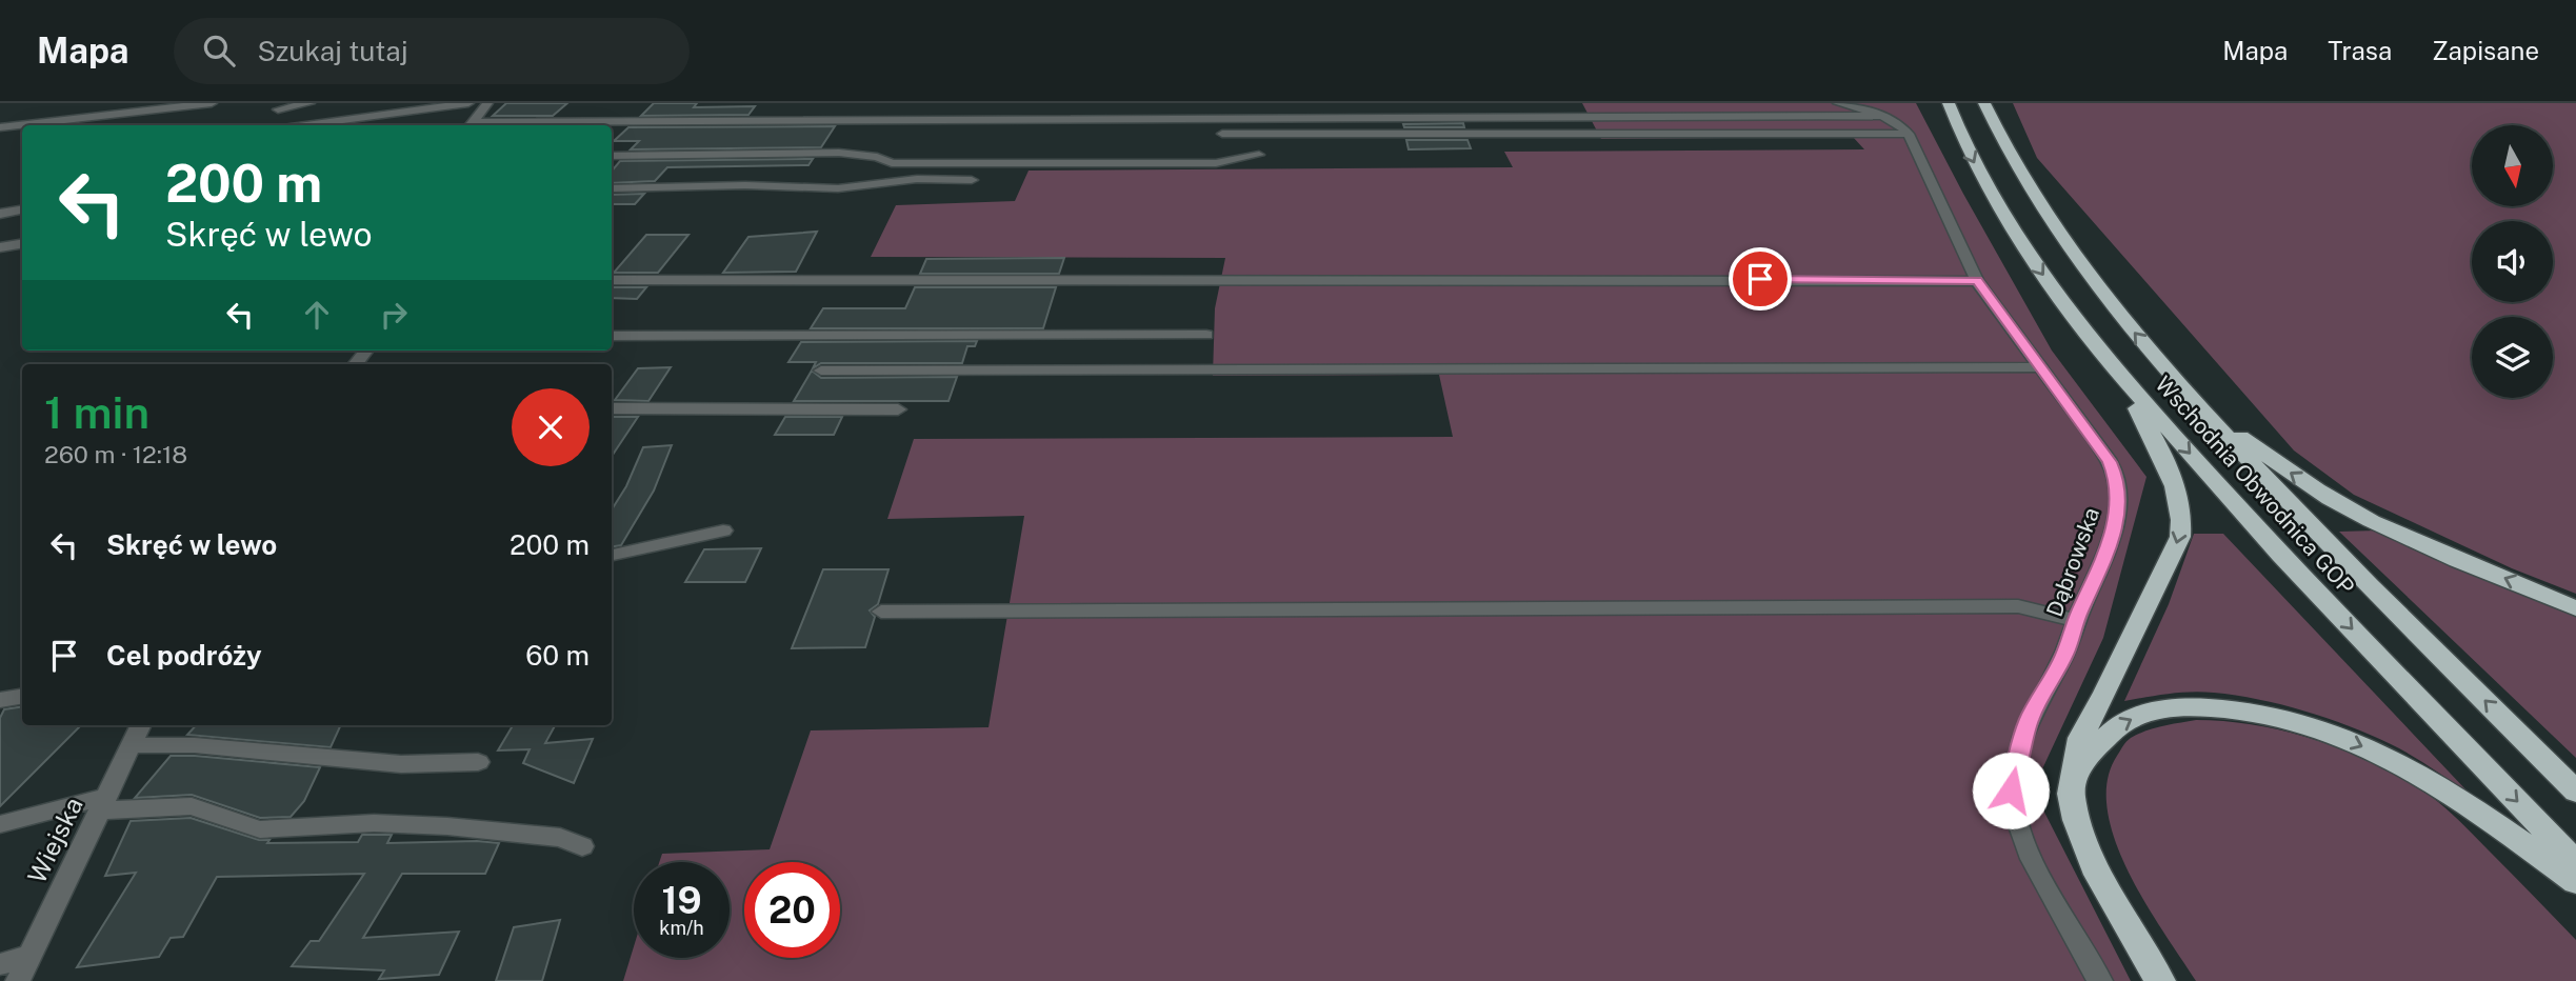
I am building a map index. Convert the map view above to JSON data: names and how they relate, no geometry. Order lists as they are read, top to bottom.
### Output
{
  "streets": {
    "highway": ["Wschodnia Obwodnica GOP"],
    "street": ["Dąbrowska", "Wiejska"]
  },
  "north": "bottom",
  "page": {
    "header": "Mapa",
    "search": "Szukaj tutaj",
    "nav": ["Mapa", "Trasa", "Zapisane"],
    "turn": ["200 m", "Skręć w lewo"],
    "heading": ["1 min", "260 m · 12:18"],
    "list": [
      {
        "name": "Skręć w lewo",
        "value": "200 m"
      },
      {
        "name": "Cel podróży",
        "value": "60 m"
      }
    ],
    "speed": "19 km/h",
    "limit": "20"
  }
}
